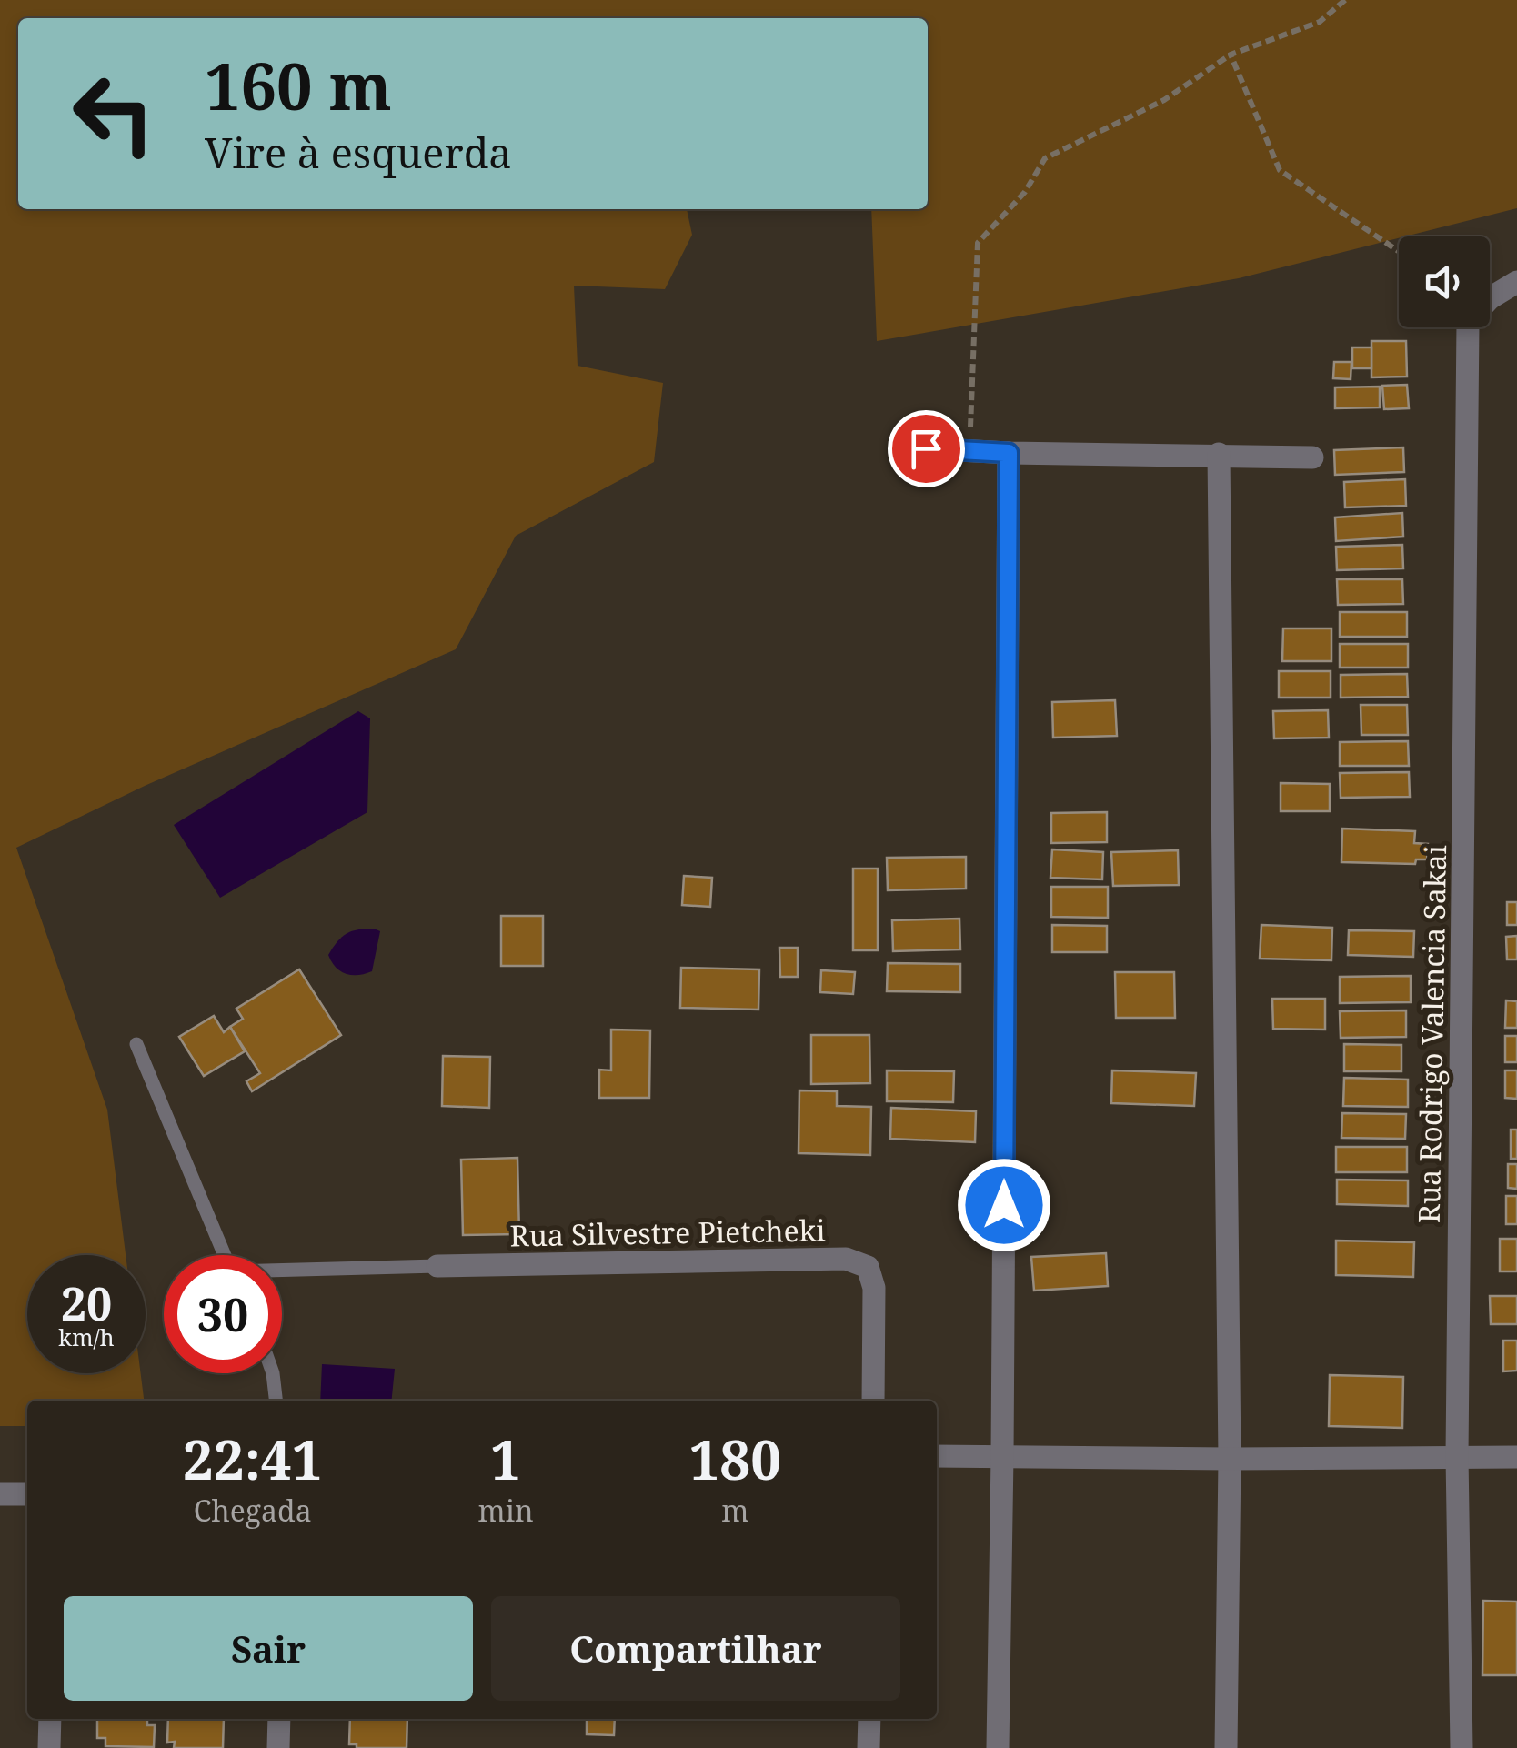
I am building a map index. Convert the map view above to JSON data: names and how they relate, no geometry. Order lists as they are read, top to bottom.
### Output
{
  "streets": {
    "street": ["Rua Rodrigo Valencia Sakai", "Rua Silvestre Pietcheki"]
  },
  "page": {
    "turn": ["160 m", "Vire à esquerda"],
    "speed": "20 km/h",
    "limit": "30",
    "eta": [
      "22:41",
      "Chegada",
      "1",
      "min",
      "180",
      "m"
    ],
    "buttons": ["Sair", "Compartilhar"]
  }
}
